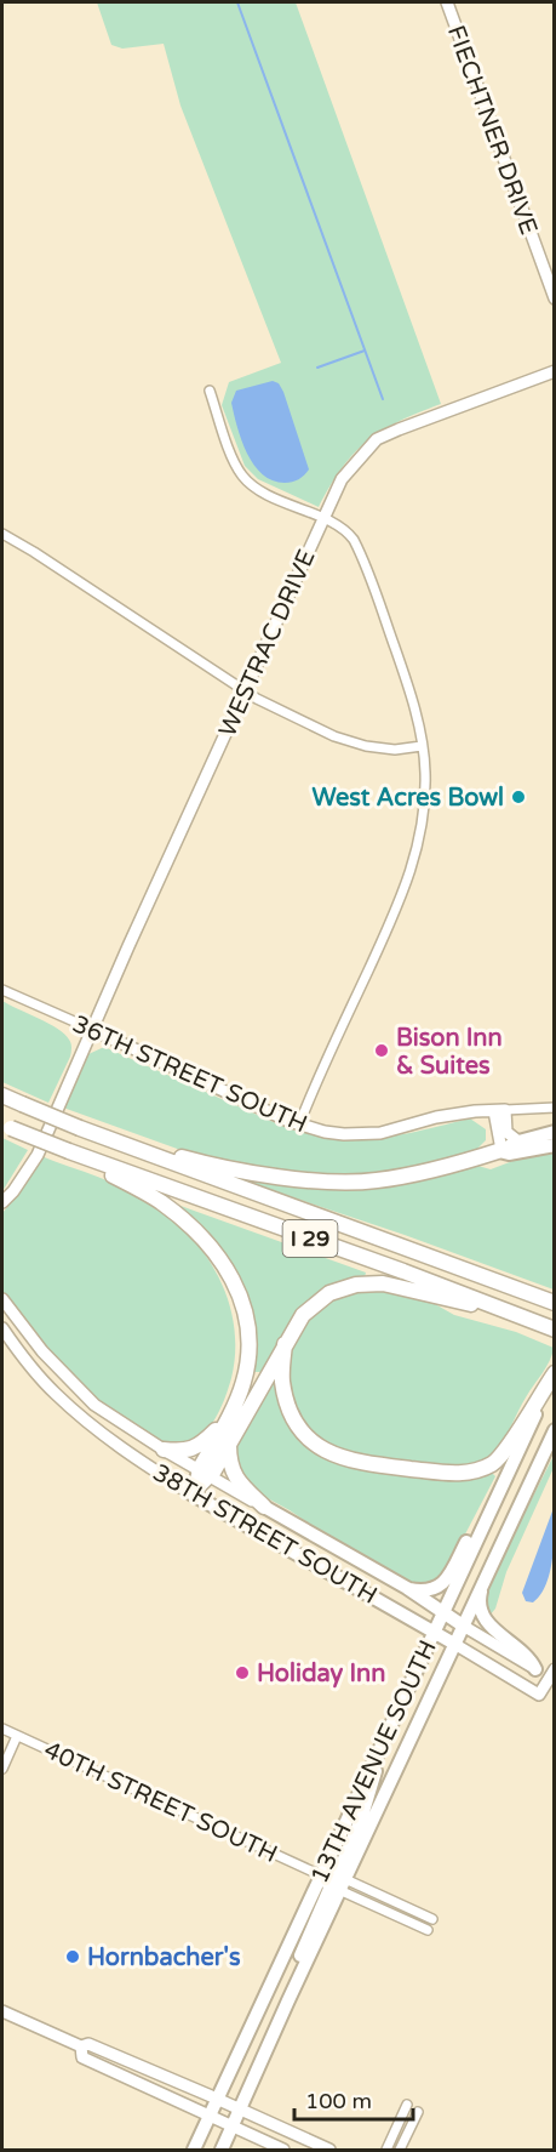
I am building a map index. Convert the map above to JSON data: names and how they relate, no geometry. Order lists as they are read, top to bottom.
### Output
{
  "streets": {
    "highway": ["I 29"],
    "main road": ["38TH STREET SOUTH", "13TH AVENUE SOUTH"],
    "street": [
      "FIECHTNER DRIVE",
      "WESTRAC DRIVE",
      "36TH STREET SOUTH",
      "40TH STREET SOUTH"
    ]
  },
  "crossings": [
    ["WESTRAC DRIVE", "36TH STREET SOUTH"],
    ["38TH STREET SOUTH", "13TH AVENUE SOUTH"],
    ["13TH AVENUE SOUTH", "40TH STREET SOUTH"]
  ],
  "places": [
    "West Acres Bowl",
    "Bison Inn & Suites",
    "Holiday Inn",
    "Hornbacher's"
  ],
  "scale_bar": "100 m"
}
